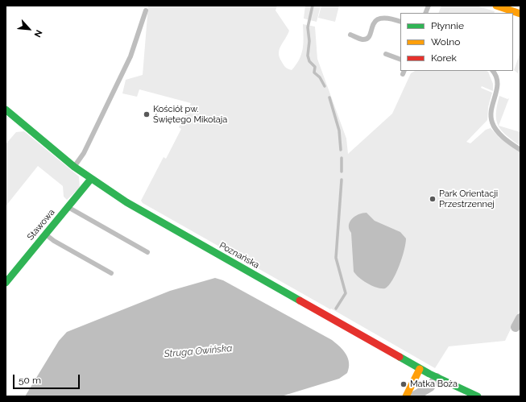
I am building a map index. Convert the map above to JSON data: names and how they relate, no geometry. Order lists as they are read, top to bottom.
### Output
{
  "streets": {
    "main road": ["Stawowa", "Poznańska"]
  },
  "crossings": [
    ["Stawowa", "Poznańska"]
  ],
  "water": ["Struga Owińska"],
  "places": ["Kościół pw. Świętego Mikołaja", "Park Orientacji Przestrzennej", "Matka Boża"],
  "legend": ["Płynnie", "Wolno", "Korek"],
  "scale_bar": "50 m",
  "north": "bottom right"
}
